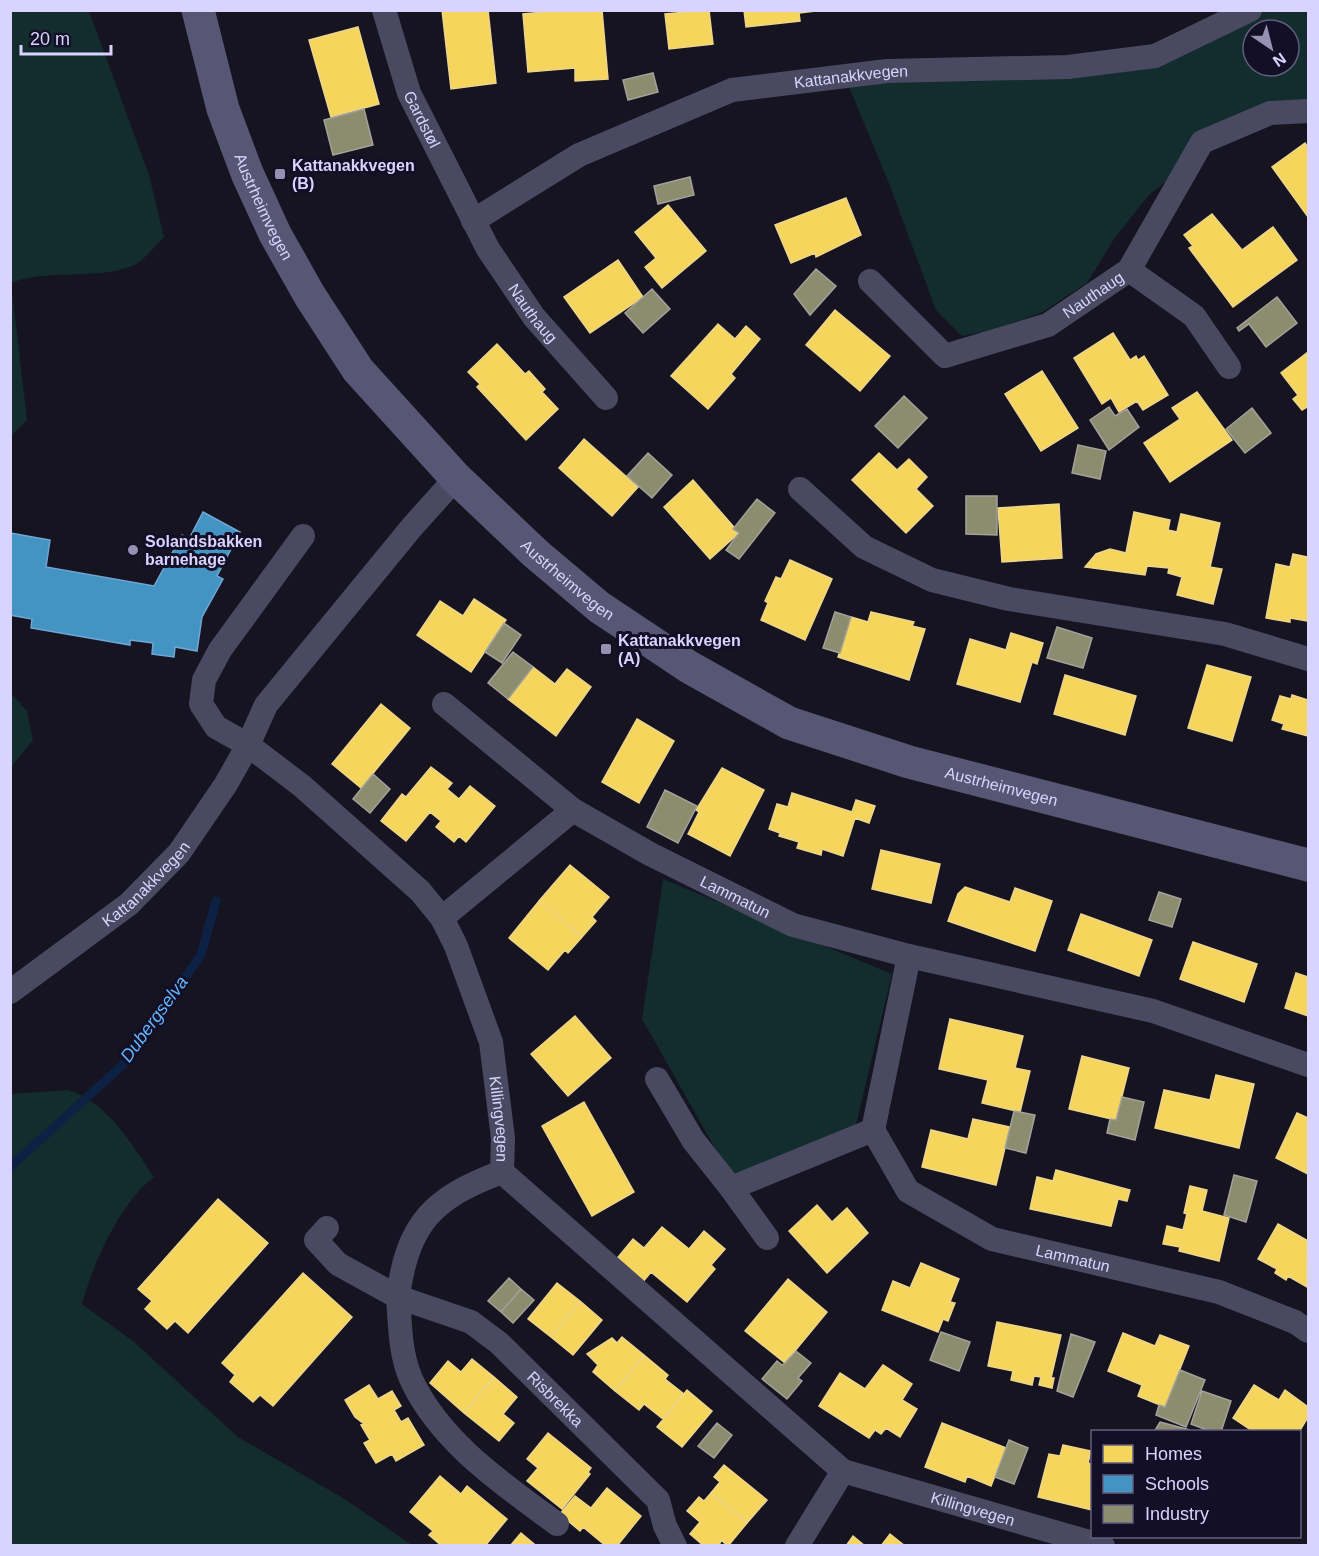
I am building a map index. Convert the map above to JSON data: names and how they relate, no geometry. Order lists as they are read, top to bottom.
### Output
{
  "streets": {
    "main road": ["Austrheimvegen"],
    "street": [
      "Kattanakkvegen",
      "Gardstøl",
      "Nauthaug",
      "Lammatun",
      "Killingvegen",
      "Risbrekka"
    ]
  },
  "crossings": [
    ["Kattanakkvegen", "Gardstøl"],
    ["Kattanakkvegen", "Austrheimvegen"],
    ["Kattanakkvegen", "Nauthaug"],
    ["Kattanakkvegen", "Killingvegen"],
    ["Gardstøl", "Nauthaug"]
  ],
  "water": ["Dubergselva"],
  "places": {
    "transit": ["Kattanakkvegen (B)", "Kattanakkvegen (A)"],
    "other": ["Solandsbakken barnehage"]
  },
  "legend": ["Homes", "Schools", "Industry"],
  "scale_bar": "20 m",
  "north": "bottom right"
}
